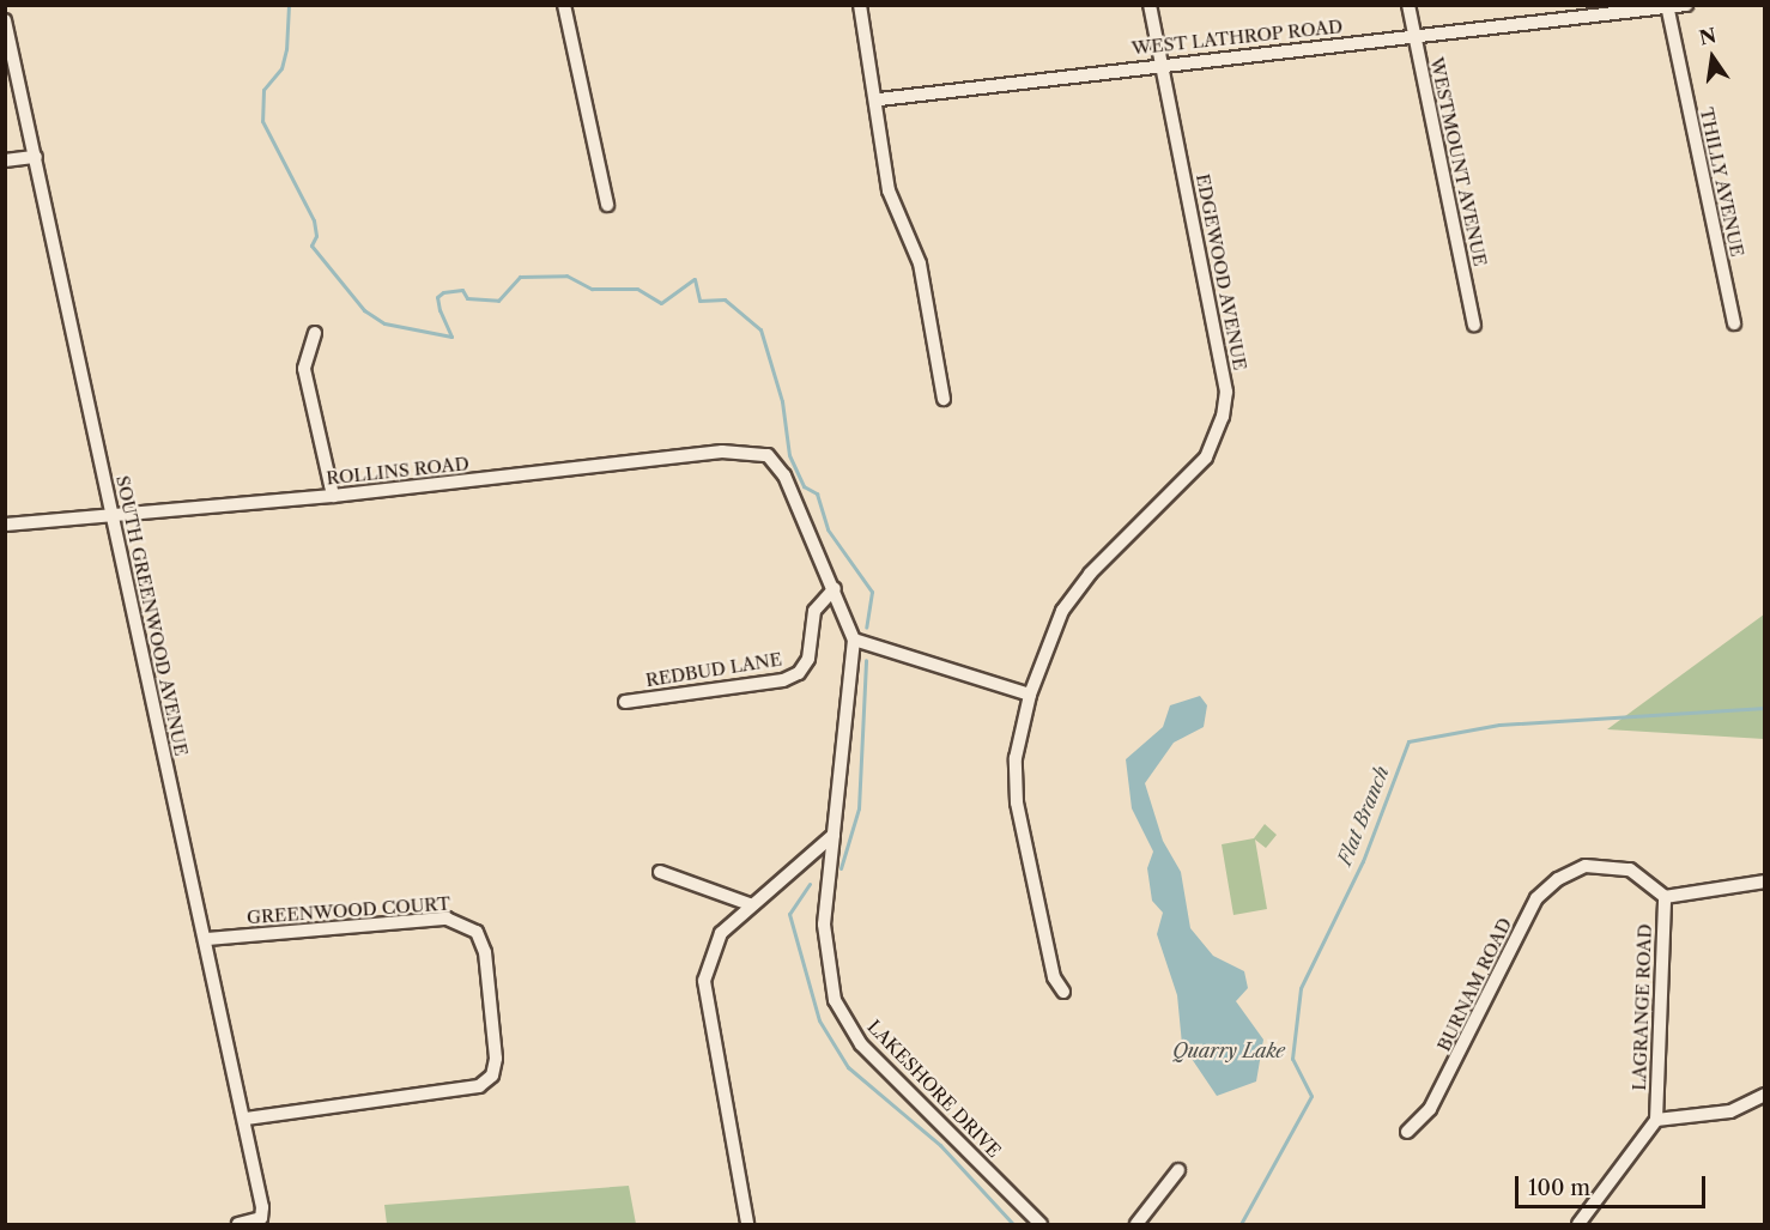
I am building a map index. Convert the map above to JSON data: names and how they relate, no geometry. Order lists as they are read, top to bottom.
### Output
{
  "streets": {
    "street": [
      "WEST LATHROP ROAD",
      "WESTMOUNT AVENUE",
      "THILLY AVENUE",
      "EDGEWOOD AVENUE",
      "ROLLINS ROAD",
      "SOUTH GREENWOOD AVENUE",
      "REDBUD LANE",
      "GREENWOOD COURT",
      "BURNAM ROAD",
      "LAGRANGE ROAD",
      "LAKESHORE DRIVE"
    ]
  },
  "crossings": [
    ["WEST LATHROP ROAD", "WESTMOUNT AVENUE"],
    ["WEST LATHROP ROAD", "THILLY AVENUE"],
    ["WEST LATHROP ROAD", "EDGEWOOD AVENUE"],
    ["ROLLINS ROAD", "SOUTH GREENWOOD AVENUE"],
    ["ROLLINS ROAD", "REDBUD LANE"],
    ["SOUTH GREENWOOD AVENUE", "GREENWOOD COURT"],
    ["BURNAM ROAD", "LAGRANGE ROAD"]
  ],
  "water": ["Flat Branch", "Quarry Lake"],
  "scale_bar": "100 m",
  "north": "top"
}
